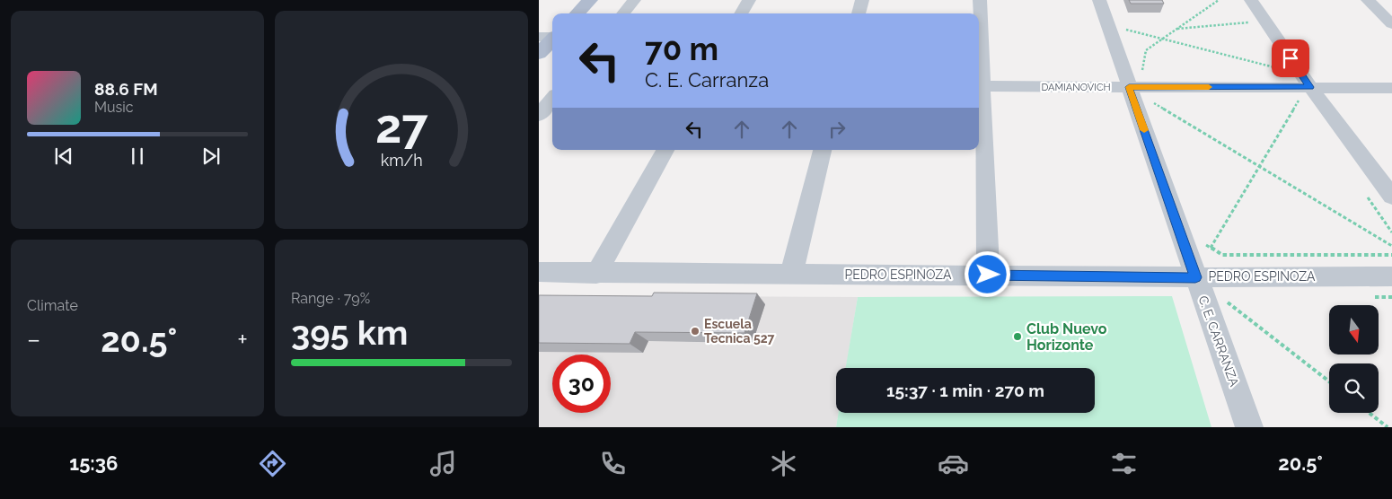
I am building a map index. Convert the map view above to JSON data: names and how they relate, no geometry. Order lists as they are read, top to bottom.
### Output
{
  "streets": {
    "street": ["DAMIANOVICH", "PEDRO ESPINOZA", "C. E. CARRANZA"]
  },
  "crossings": [
    ["DAMIANOVICH", "C. E. CARRANZA"],
    ["PEDRO ESPINOZA", "C. E. CARRANZA"]
  ],
  "places": ["Escuela Tecnica 527", "Club Nuevo Horizonte"],
  "north": "bottom",
  "page": {
    "turn": ["70 m", "C. E. Carranza"],
    "song": ["88.6 FM", "Music"],
    "tile": [
      "Climate",
      ["Range · 79%", "395 km"]
    ],
    "heat": ["−", "20.5°", "+"],
    "limit": "30",
    "trip": "15:37 · 1 min · 270 m",
    "tabs": ["15:36", "20.5°"],
    "gauge": ["27", "km/h"]
  }
}
